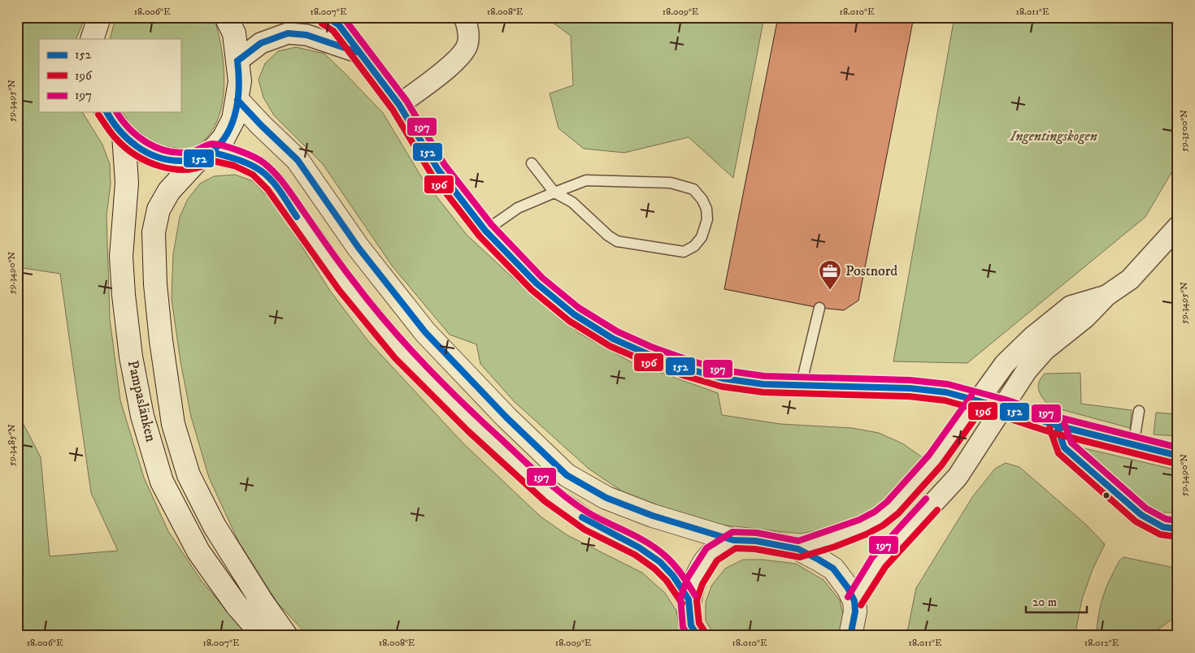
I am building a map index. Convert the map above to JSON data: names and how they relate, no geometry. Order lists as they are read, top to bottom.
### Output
{
  "streets": {
    "street": ["Pampaslänken"]
  },
  "parks": ["Ingentingskogen"],
  "places": {
    "office": ["Postnord"]
  },
  "lines": ["transit line 152", "transit line 197", "transit line 196"],
  "legend": ["152", "196", "197"],
  "scale_bar": "20 m",
  "coordinates": [
    "18.006°E",
    "18.007°E",
    "18.008°E",
    "18.009°E",
    "18.010°E",
    "18.011°E",
    "59.3495°N",
    "59.3500°N",
    "59.3490°N",
    "59.3485°N",
    "18.012°E"
  ]
}
